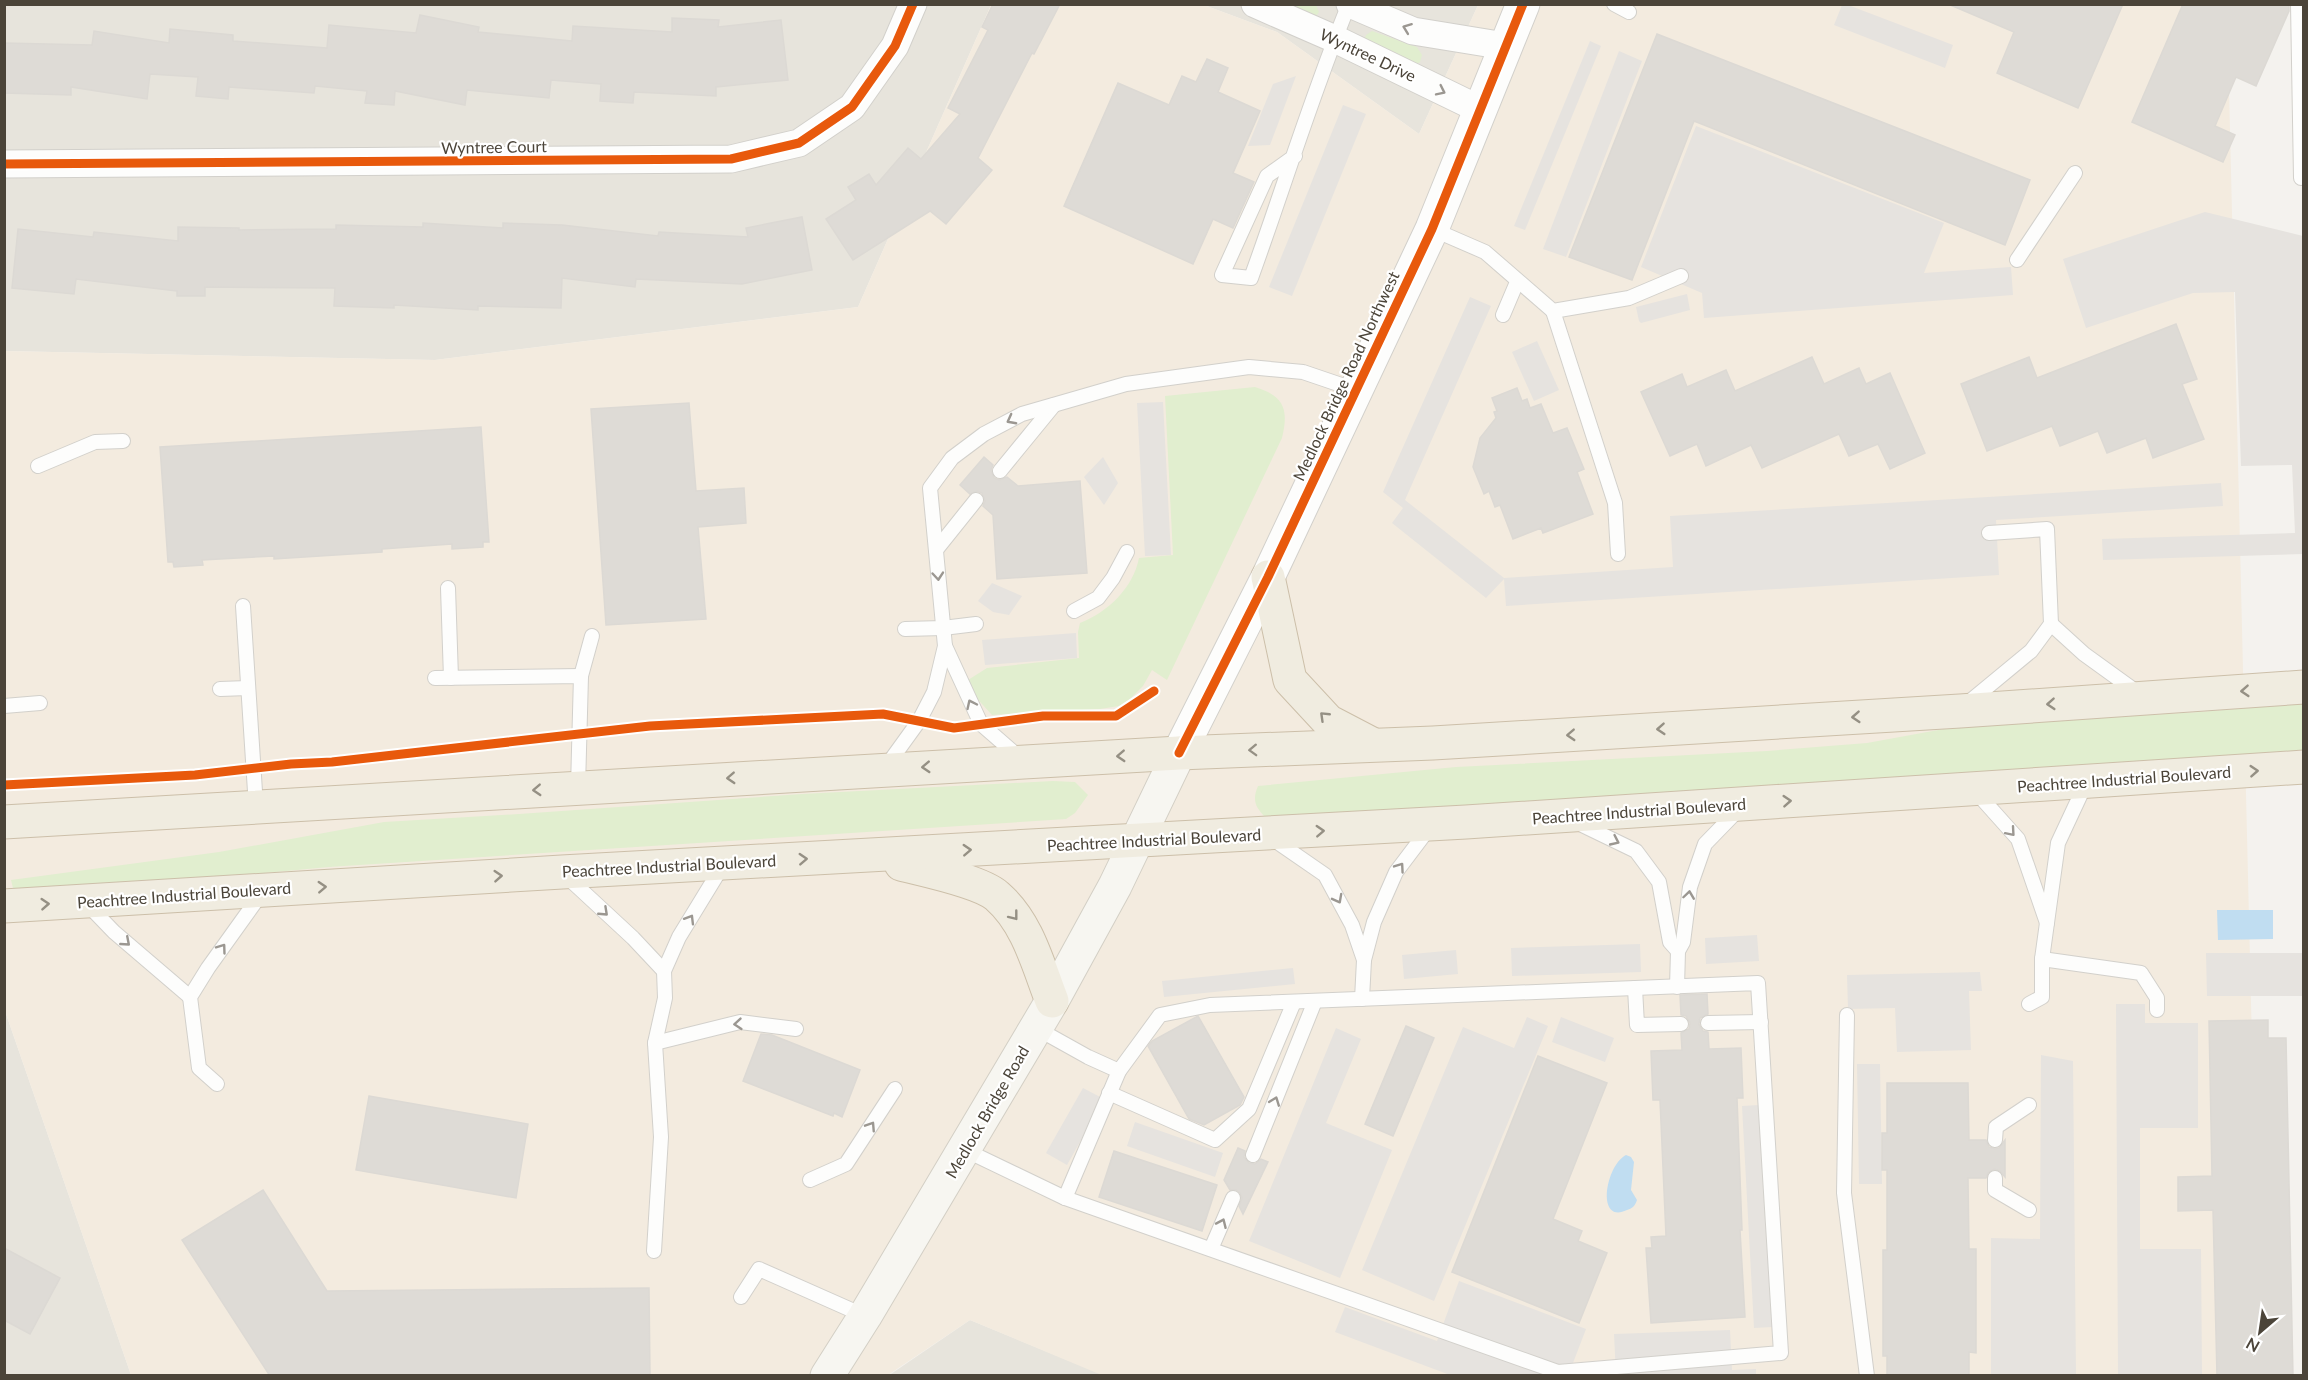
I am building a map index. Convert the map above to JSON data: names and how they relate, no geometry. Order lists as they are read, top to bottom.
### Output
{
  "streets": {
    "highway": ["Peachtree Industrial Boulevard"],
    "main road": ["Medlock Bridge Road Northwest", "Medlock Bridge Road"],
    "street": ["Wyntree Drive", "Wyntree Court"]
  },
  "crossings": [
    ["Wyntree Drive", "Medlock Bridge Road Northwest"],
    ["Medlock Bridge Road Northwest", "Peachtree Industrial Boulevard"],
    ["Medlock Bridge Road Northwest", "Medlock Bridge Road"],
    ["Peachtree Industrial Boulevard", "Medlock Bridge Road"]
  ],
  "north": "bottom left"
}
